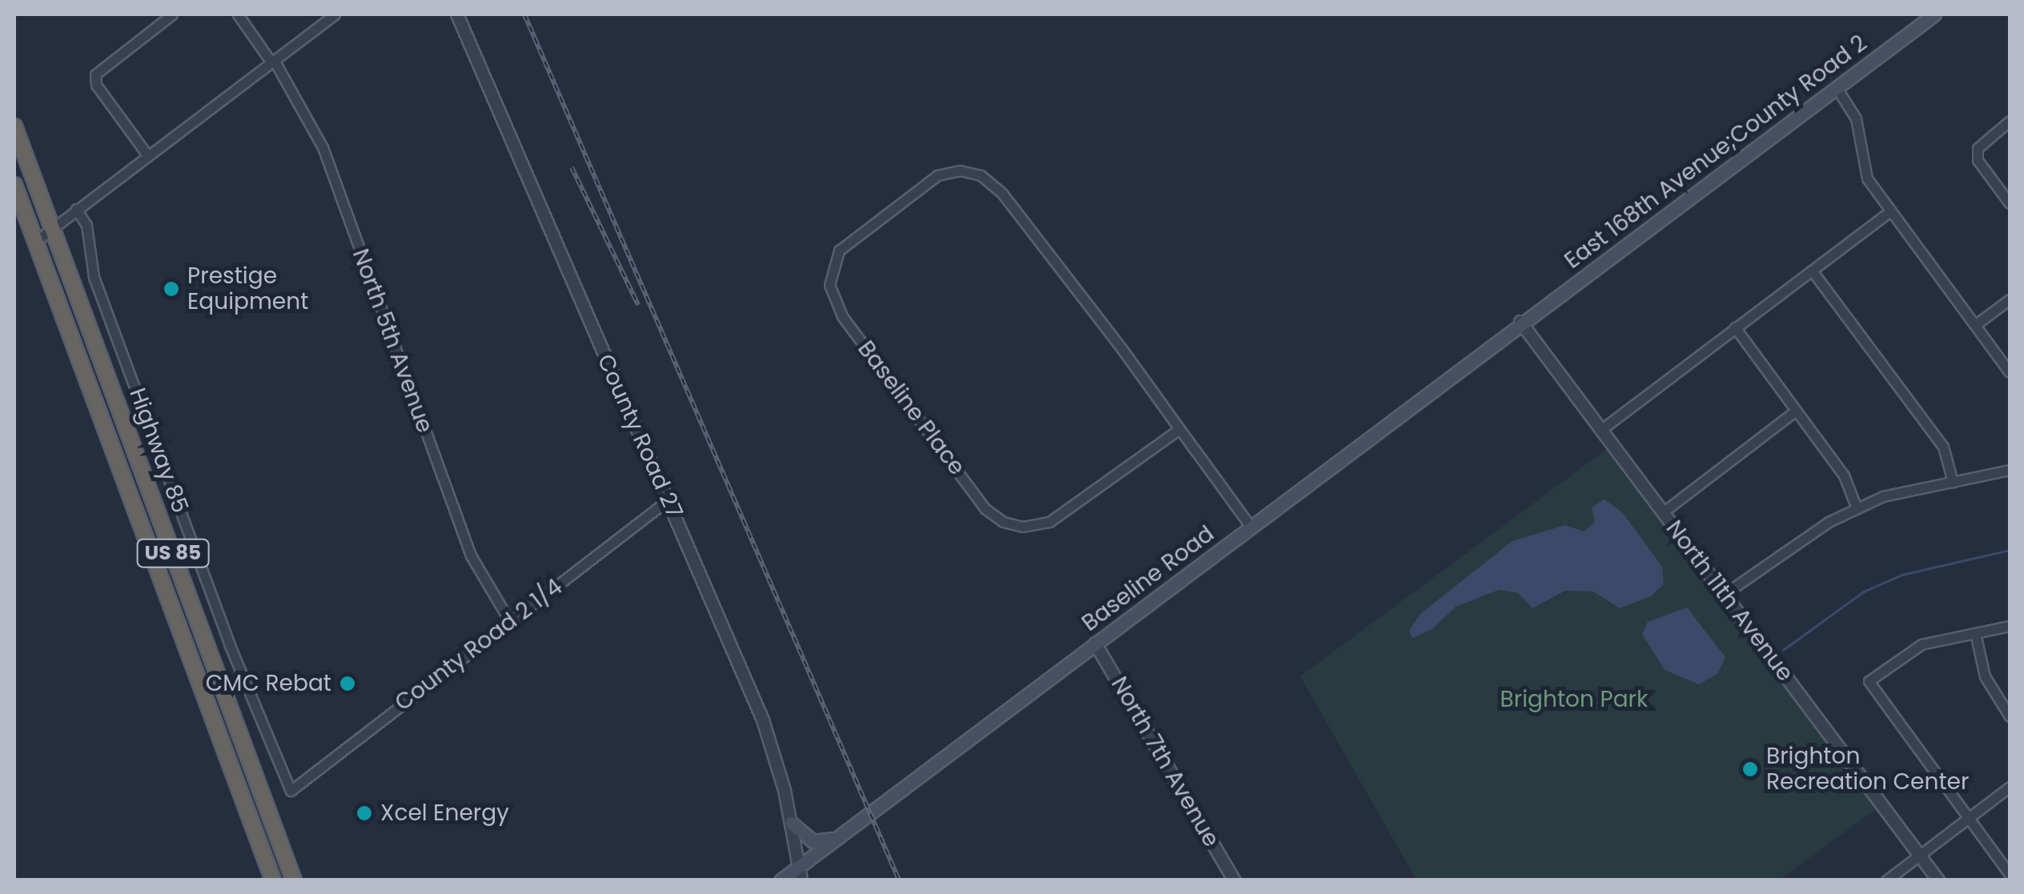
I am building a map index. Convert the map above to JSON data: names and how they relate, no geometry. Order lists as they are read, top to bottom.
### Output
{
  "streets": {
    "highway": ["Highway 85", "US 85"],
    "main road": ["East 168th Avenue;County Road 2", "Baseline Road"],
    "street": [
      "North 5th Avenue",
      "Baseline Place",
      "County Road 27",
      "North 11th Avenue",
      "County Road 2 1/4",
      "North 7th Avenue"
    ]
  },
  "crossings": [
    ["East 168th Avenue;County Road 2", "Baseline Road"],
    ["East 168th Avenue;County Road 2", "North 11th Avenue"],
    ["North 5th Avenue", "County Road 2 1/4"],
    ["County Road 27", "Baseline Road"],
    ["County Road 27", "County Road 2 1/4"],
    ["Baseline Road", "North 11th Avenue"],
    ["Baseline Road", "North 7th Avenue"]
  ],
  "parks": ["Brighton Park"],
  "places": [
    "Prestige Equipment",
    "CMC Rebat",
    "Brighton Recreation Center",
    "Xcel Energy"
  ]
}
